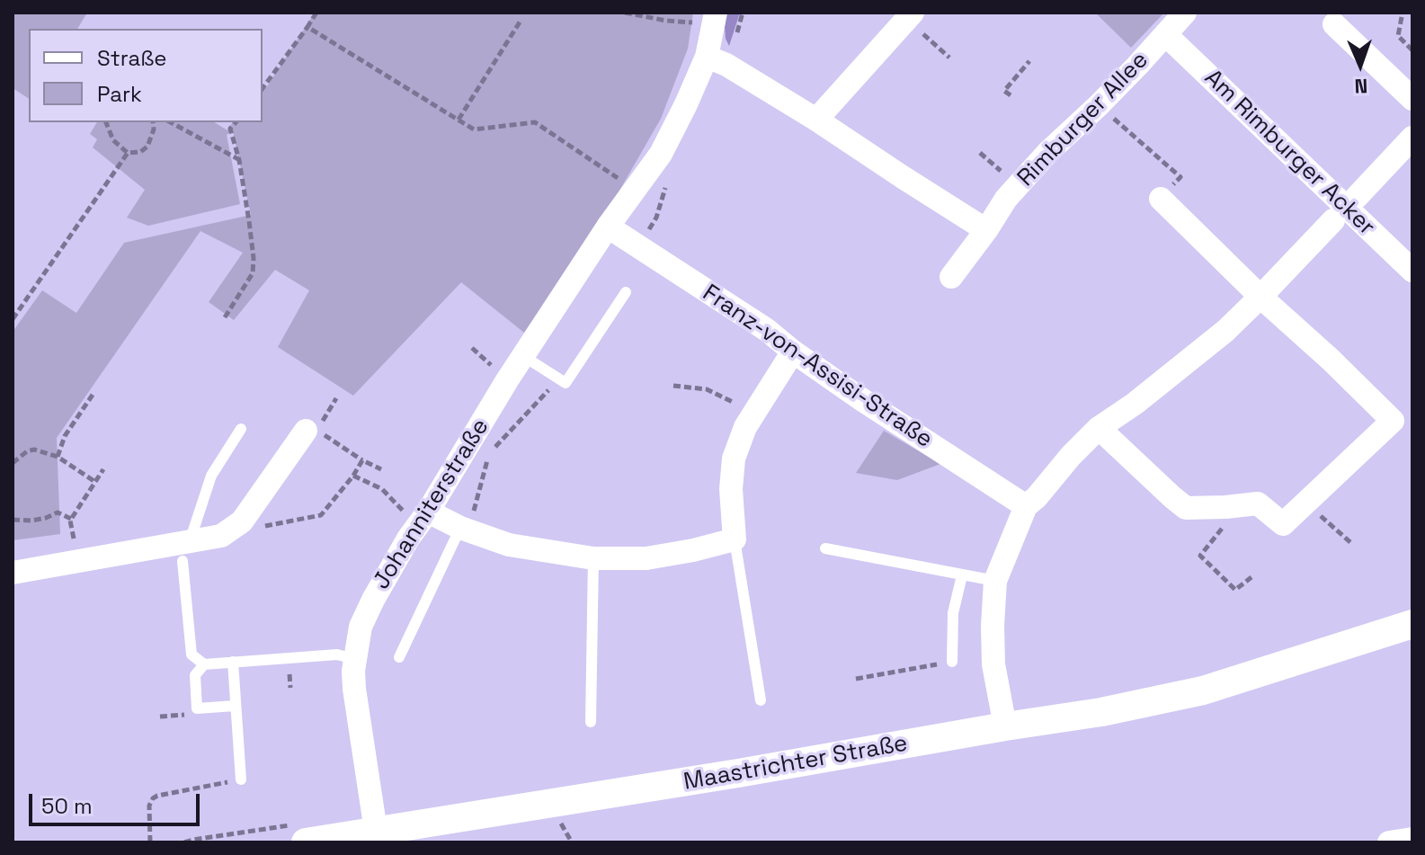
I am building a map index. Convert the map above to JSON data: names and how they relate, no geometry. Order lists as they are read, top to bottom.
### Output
{
  "streets": {
    "street": [
      "Rimburger Allee",
      "Am Rimburger Acker",
      "Franz-von-Assisi-Straße",
      "Johanniterstraße",
      "Maastrichter Straße"
    ]
  },
  "crossings": [
    ["Rimburger Allee", "Am Rimburger Acker"],
    ["Franz-von-Assisi-Straße", "Johanniterstraße"],
    ["Johanniterstraße", "Maastrichter Straße"]
  ],
  "legend": ["Straße", "Park"],
  "scale_bar": "50 m",
  "north": "bottom"
}
